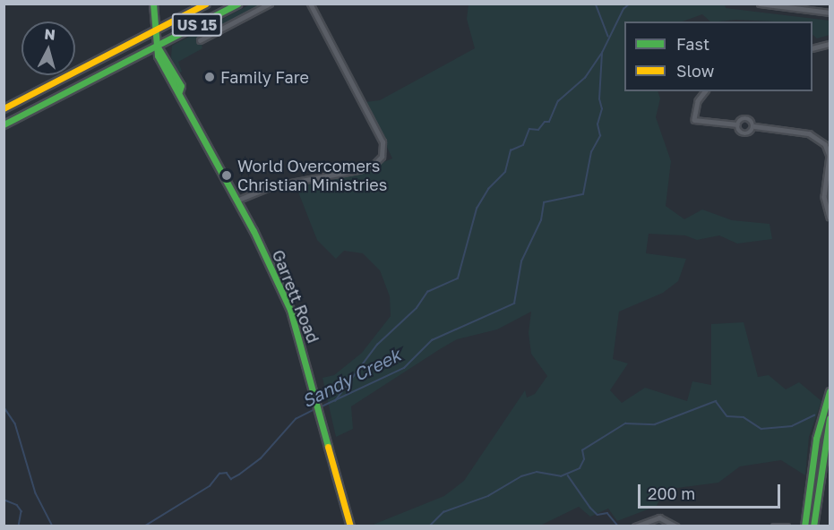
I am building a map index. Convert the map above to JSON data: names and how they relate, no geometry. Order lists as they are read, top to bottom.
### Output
{
  "streets": {
    "main road": ["US 15", "Garrett Road"]
  },
  "crossings": [
    ["US 15", "Garrett Road"]
  ],
  "water": ["Sandy Creek"],
  "places": ["Family Fare", "World Overcomers Christian Ministries"],
  "legend": ["Fast", "Slow"],
  "scale_bar": "200 m",
  "north": "top"
}
